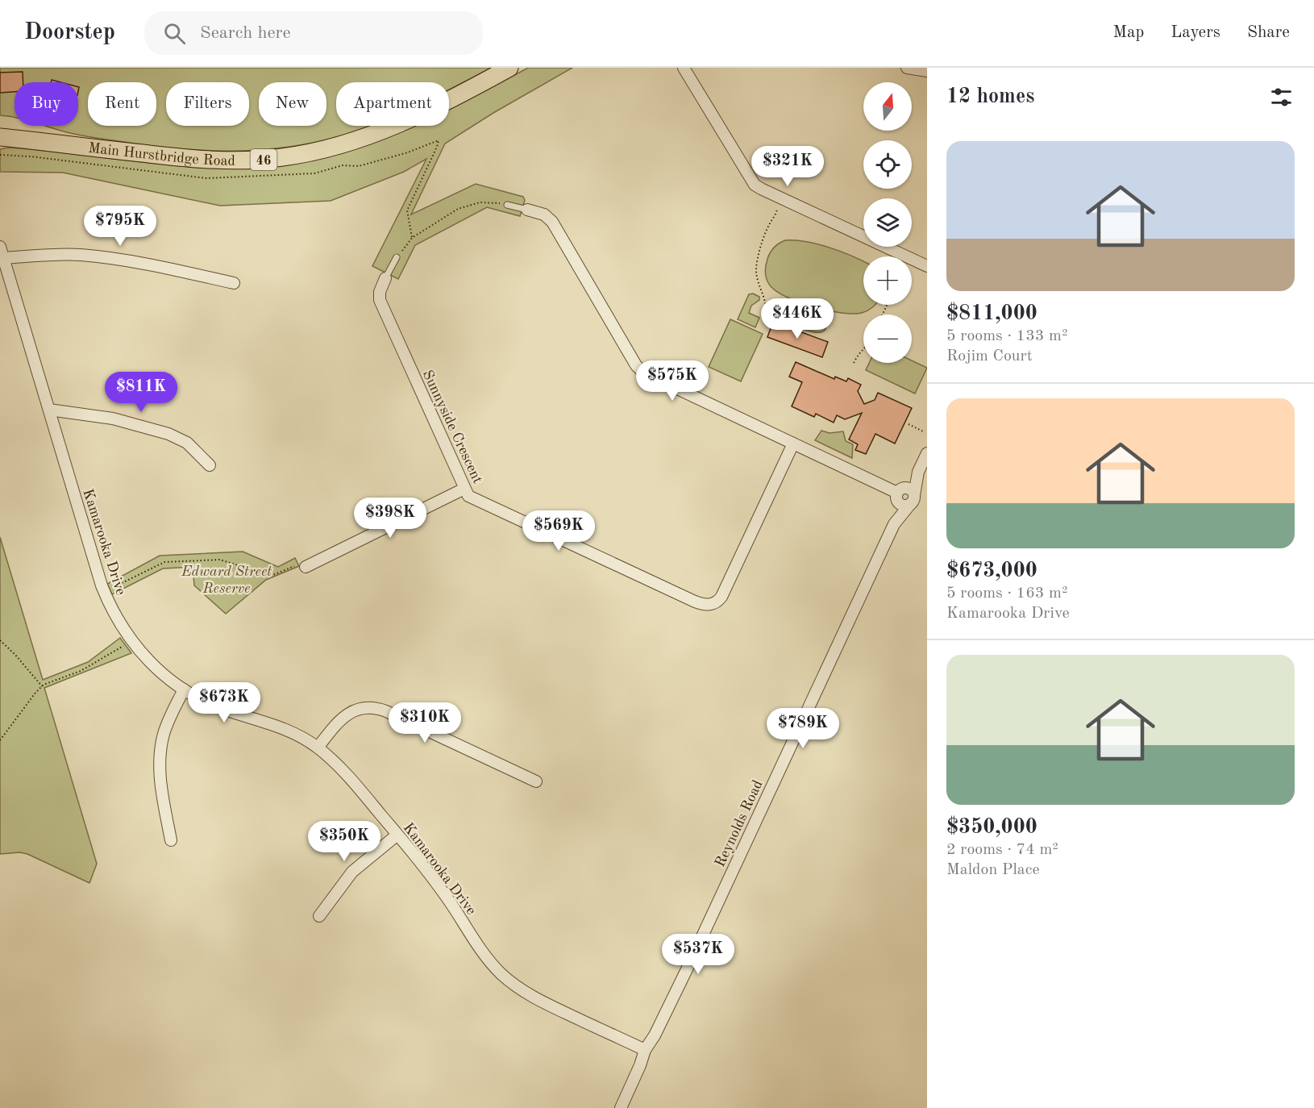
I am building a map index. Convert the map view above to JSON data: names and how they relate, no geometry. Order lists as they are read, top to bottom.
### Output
{
  "streets": {
    "main road": ["Main Hurstbridge Road", "46"],
    "street": ["Sunnyside Crescent", "Kamarooka Drive", "Reynolds Road"]
  },
  "crossings": [
    ["Kamarooka Drive", "Reynolds Road"]
  ],
  "parks": ["Edward Street Reserve"],
  "north": "top",
  "page": {
    "header": "Doorstep",
    "search": "Search here",
    "nav": ["Map", "Layers", "Share"],
    "heading": "12 homes",
    "map_buttons": ["+", "−"],
    "chip": [
      "Buy",
      "Rent",
      "Filters",
      "New",
      "Apartment"
    ],
    "list": [
      {
        "name": "$811,000",
        "note": "5 rooms · 133 m² · Rojim Court"
      },
      {
        "name": "$673,000",
        "note": "5 rooms · 163 m² · Kamarooka Drive"
      },
      {
        "name": "$350,000",
        "note": "2 rooms · 74 m² · Maldon Place"
      }
    ],
    "price": [
      "$321K",
      "$795K",
      "$446K",
      "$575K",
      "$811K",
      "$398K",
      "$569K",
      "$673K",
      "$310K",
      "$789K",
      "$350K",
      "$537K"
    ]
  }
}
